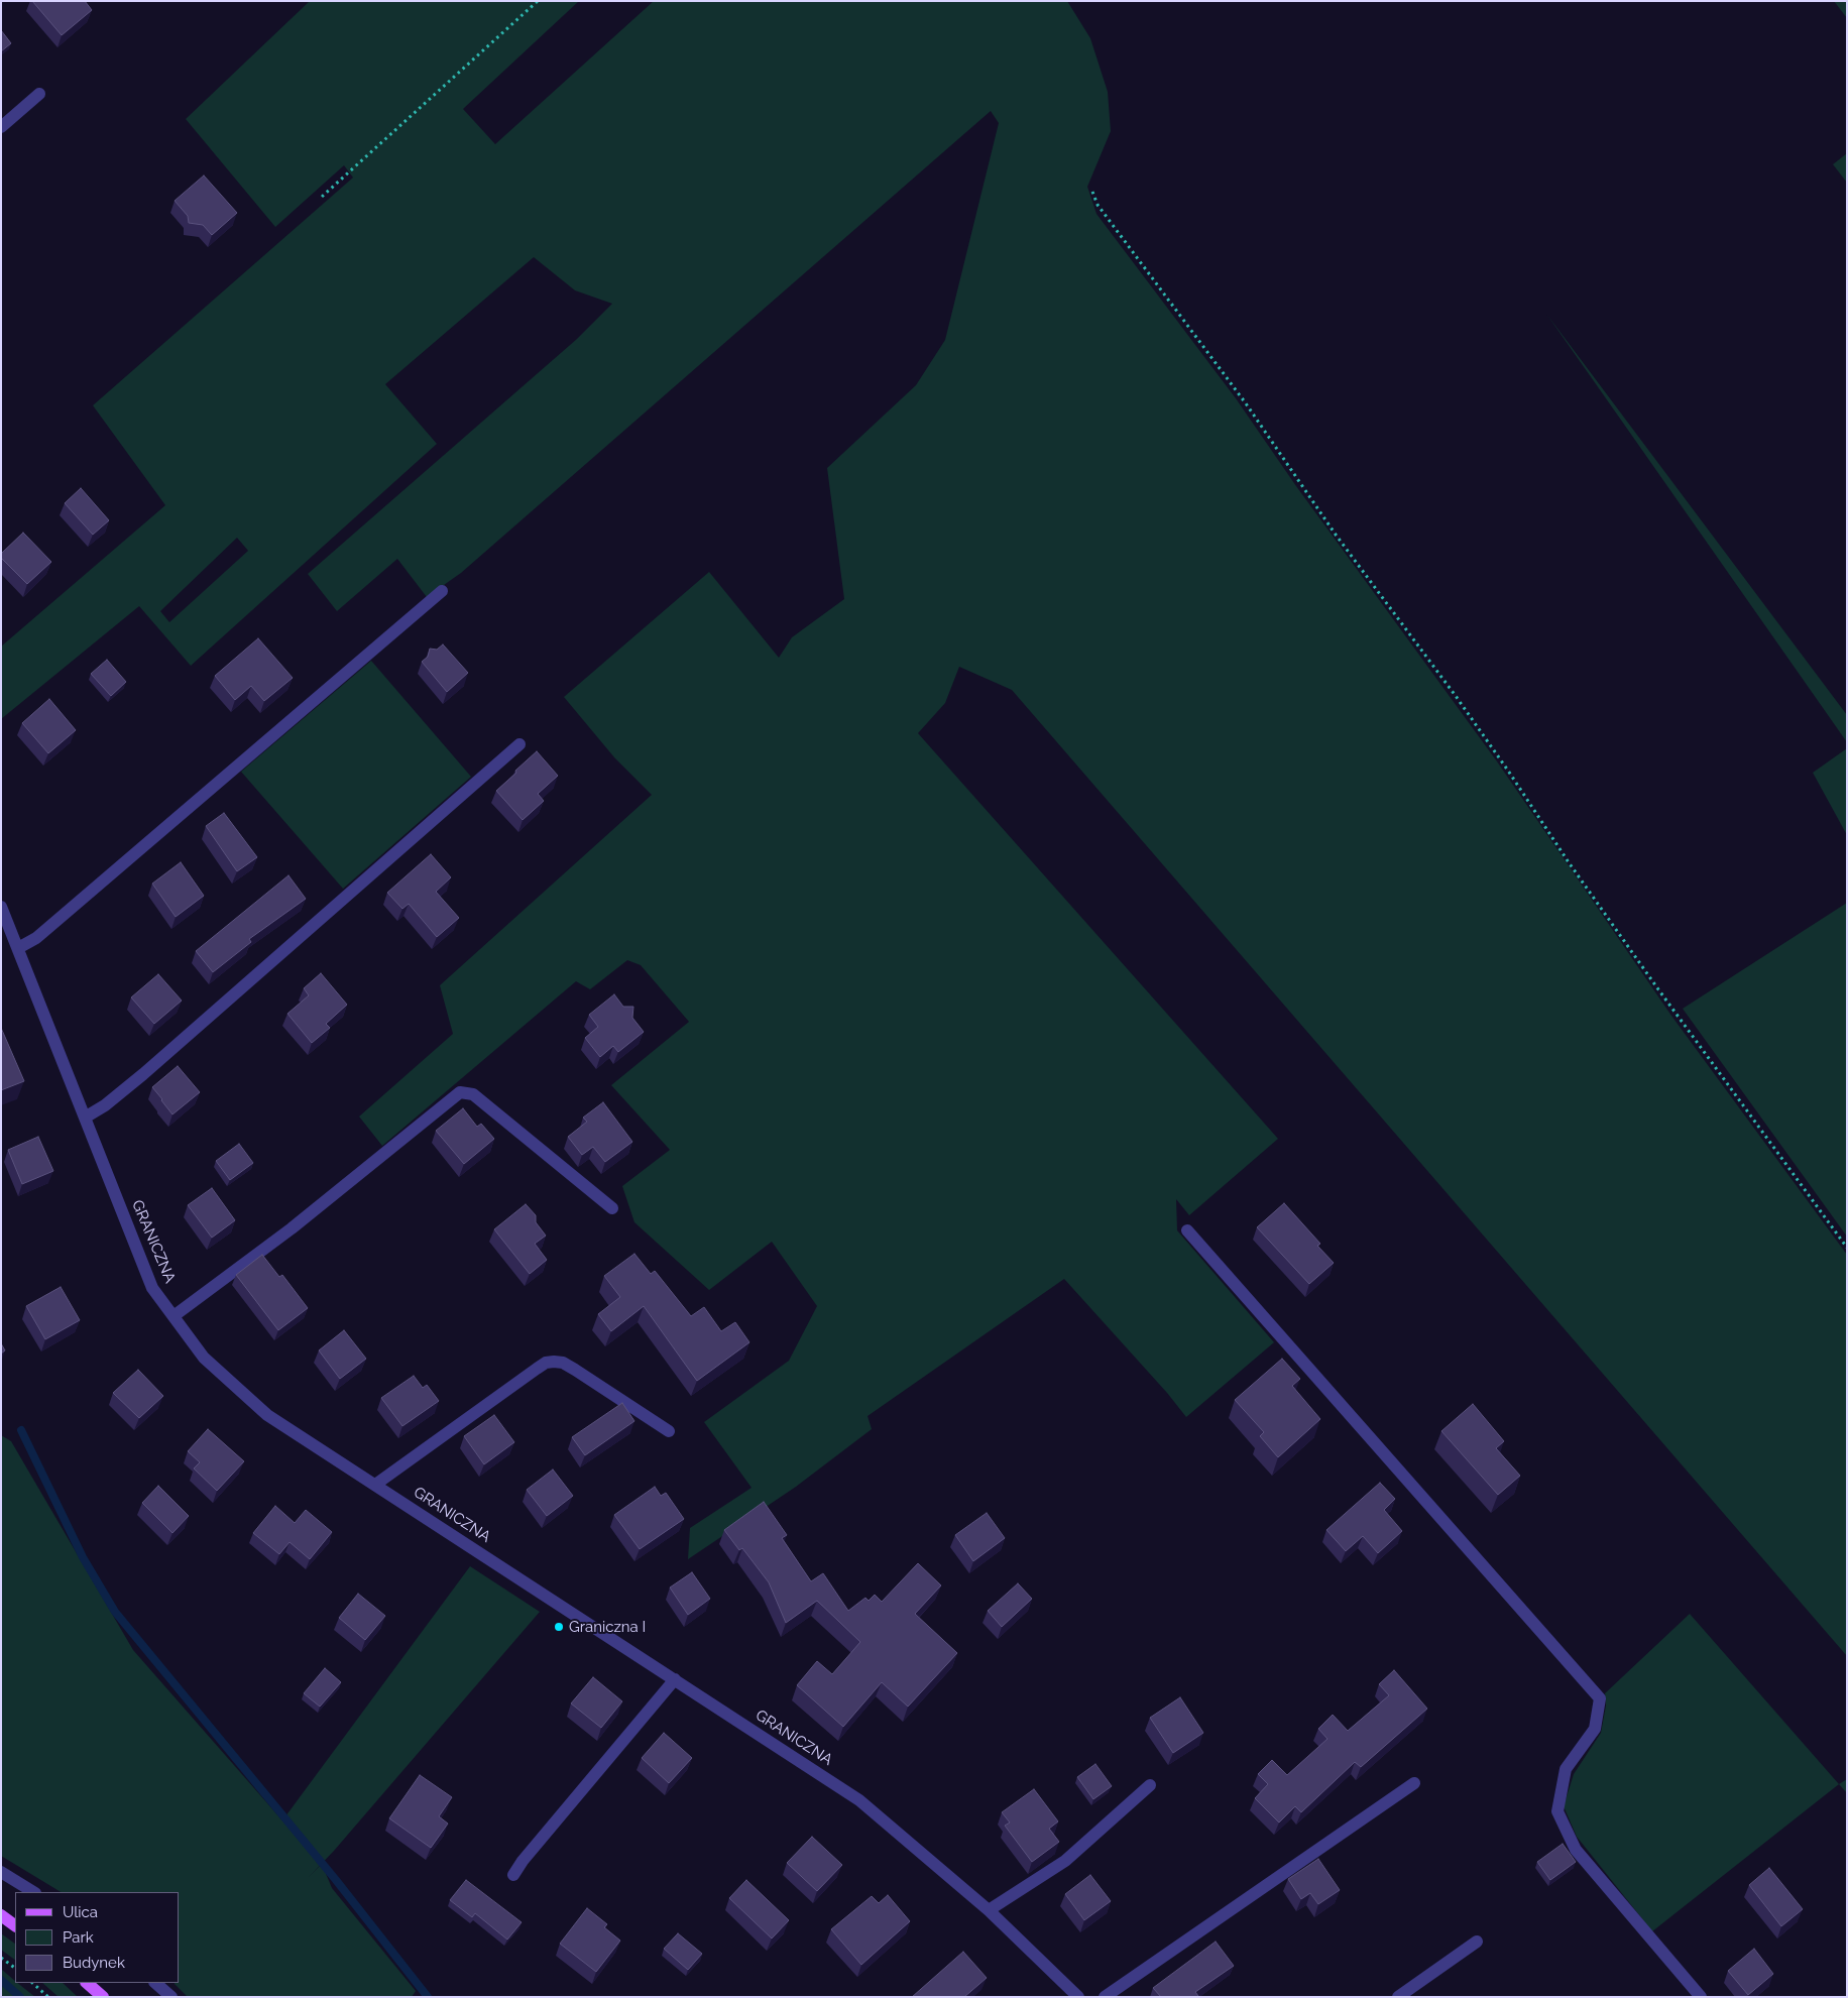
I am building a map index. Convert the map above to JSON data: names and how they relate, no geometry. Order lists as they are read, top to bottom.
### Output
{
  "streets": {
    "street": ["GRANICZNA"]
  },
  "places": ["Graniczna I"],
  "legend": ["Ulica", "Park", "Budynek"]
}
